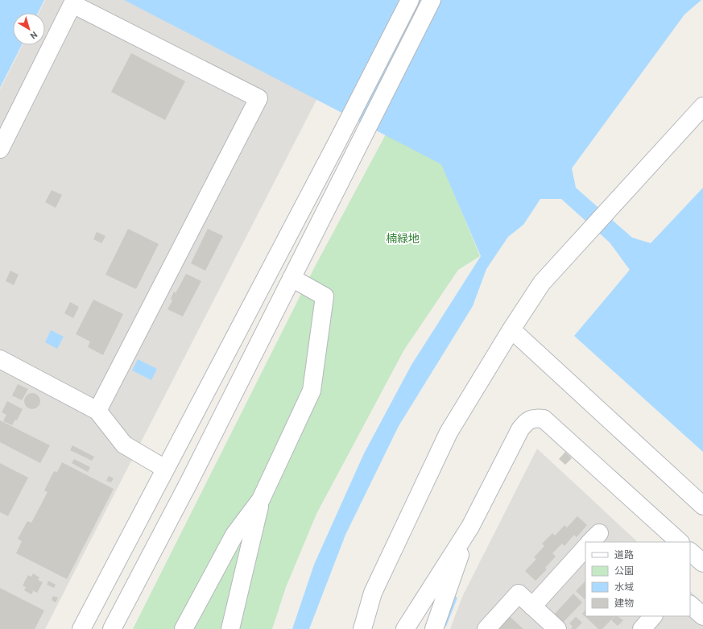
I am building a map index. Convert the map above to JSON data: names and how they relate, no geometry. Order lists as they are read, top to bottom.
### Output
{
  "parks": ["楠緑地"],
  "legend": [
    "道路",
    "公園",
    "水域",
    "建物"
  ],
  "north": "bottom right"
}
